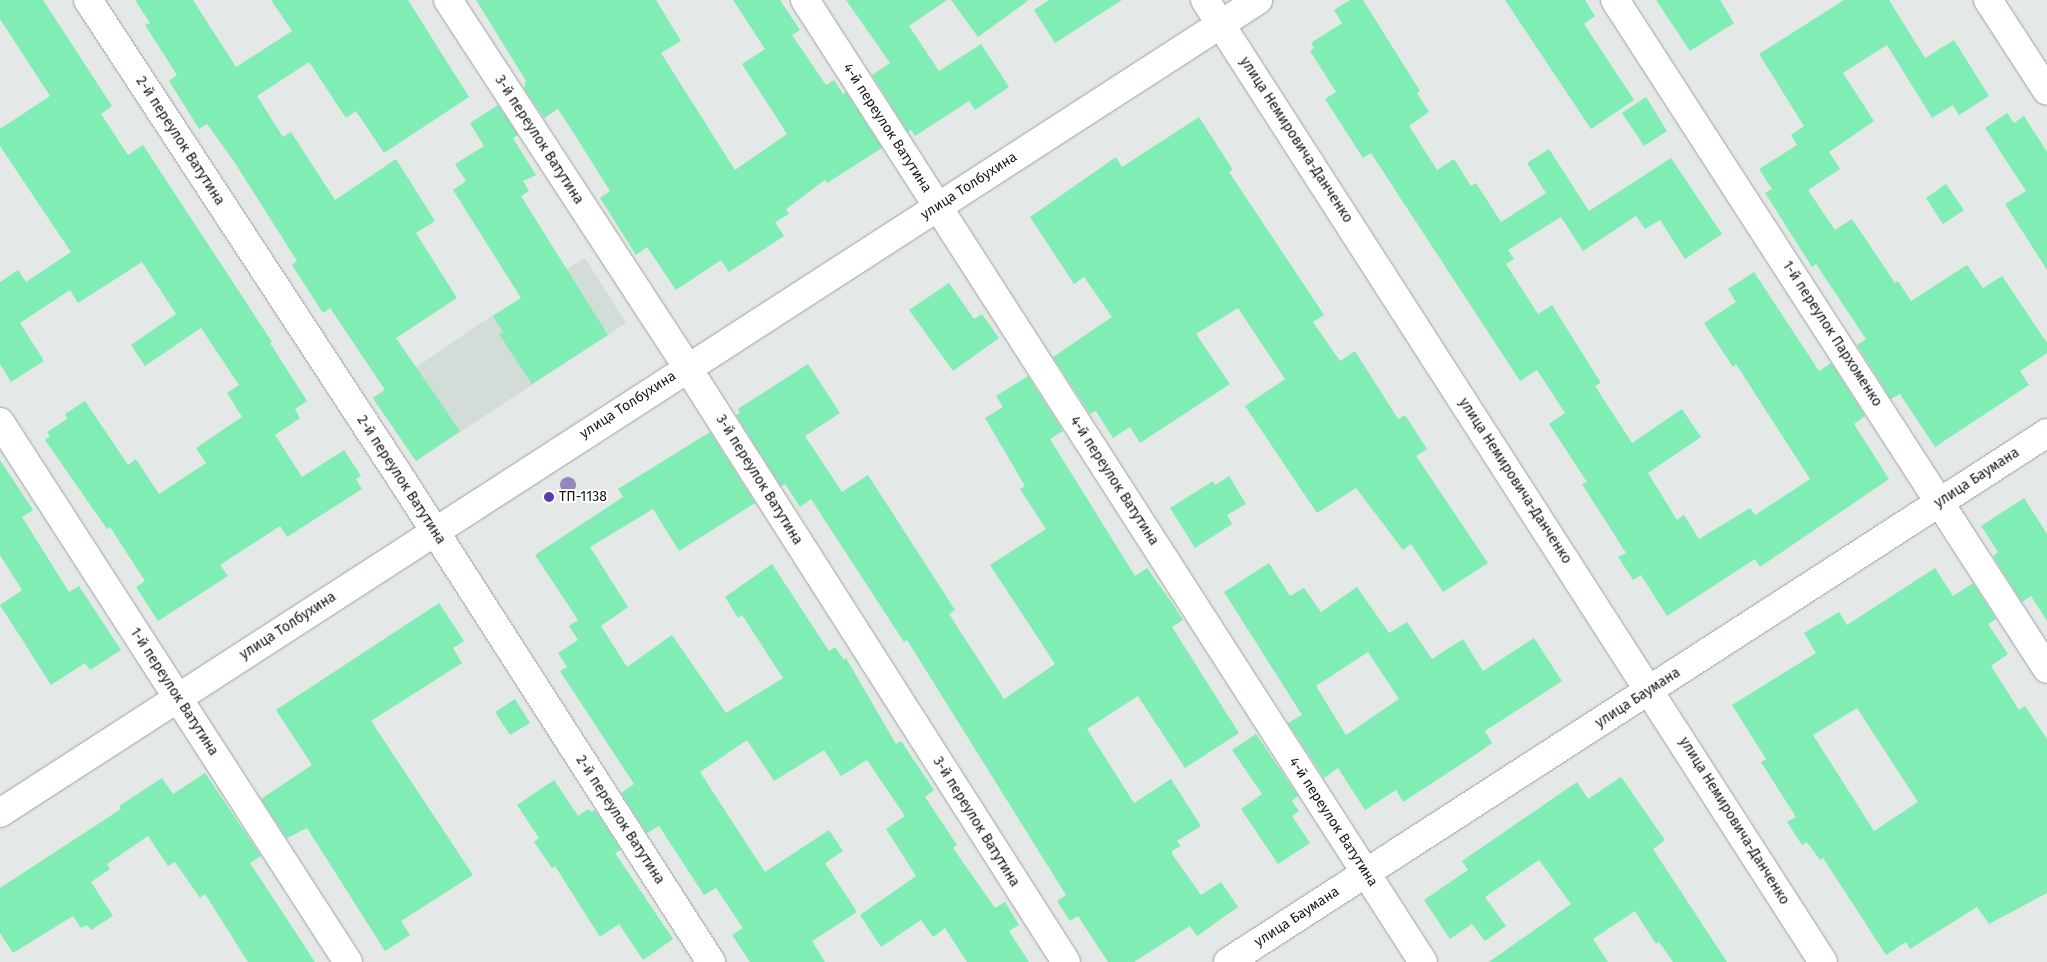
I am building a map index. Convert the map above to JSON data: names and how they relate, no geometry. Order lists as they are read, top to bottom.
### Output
{
  "streets": {
    "street": [
      "4-й переулок Ватутина",
      "3-й переулок Ватутина",
      "улица Немировича-Данченко",
      "2-й переулок Ватутина",
      "улица Толбухина",
      "1-й переулок Пархоменко",
      "улица Баумана",
      "1-й переулок Ватутина"
    ]
  },
  "crossings": [
    ["4-й переулок Ватутина", "улица Толбухина"],
    ["4-й переулок Ватутина", "улица Баумана"],
    ["3-й переулок Ватутина", "улица Толбухина"],
    ["улица Немировича-Данченко", "улица Толбухина"],
    ["улица Немировича-Данченко", "улица Баумана"],
    ["2-й переулок Ватутина", "улица Толбухина"],
    ["улица Толбухина", "1-й переулок Ватутина"],
    ["1-й переулок Пархоменко", "улица Баумана"]
  ],
  "places": ["ТП-1138"]
}
